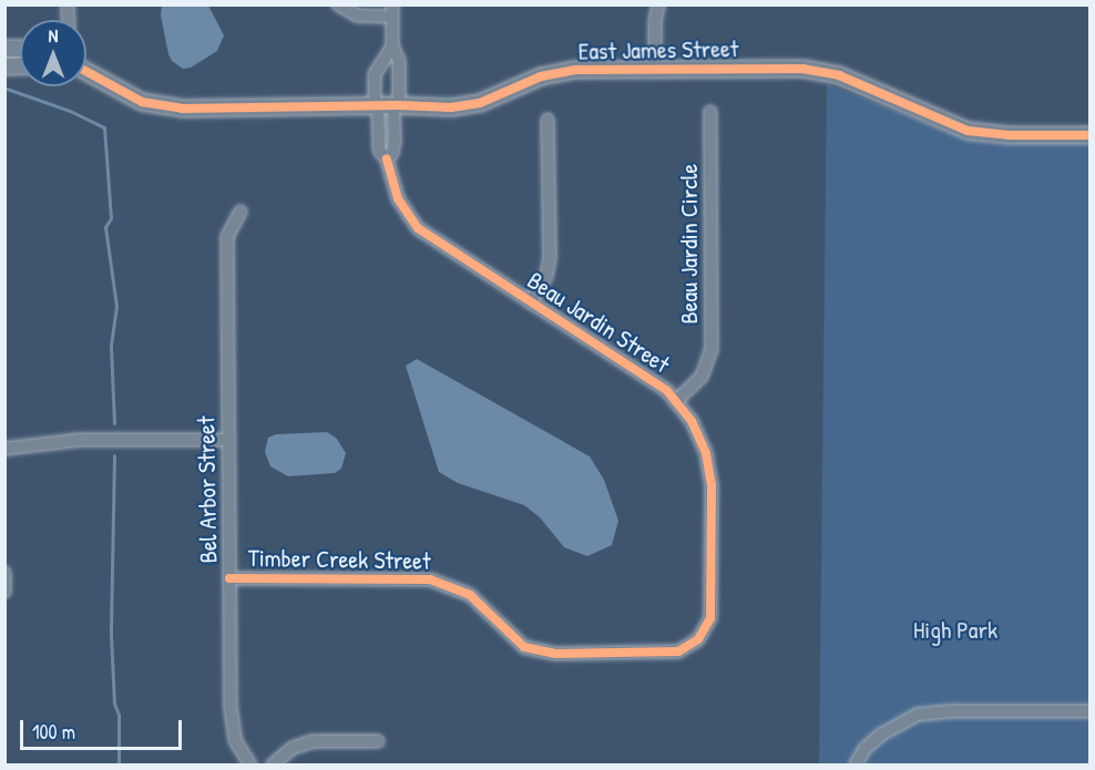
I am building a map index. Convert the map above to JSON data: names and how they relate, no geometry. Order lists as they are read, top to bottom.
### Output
{
  "streets": {
    "street": [
      "East James Street",
      "Beau Jardin Circle",
      "Beau Jardin Street",
      "Bel Arbor Street",
      "Timber Creek Street"
    ]
  },
  "crossings": [
    ["East James Street", "Beau Jardin Street"],
    ["Beau Jardin Circle", "Beau Jardin Street"],
    ["Beau Jardin Street", "Timber Creek Street"],
    ["Bel Arbor Street", "Timber Creek Street"]
  ],
  "parks": ["High Park"],
  "scale_bar": "100 m",
  "north": "top"
}
